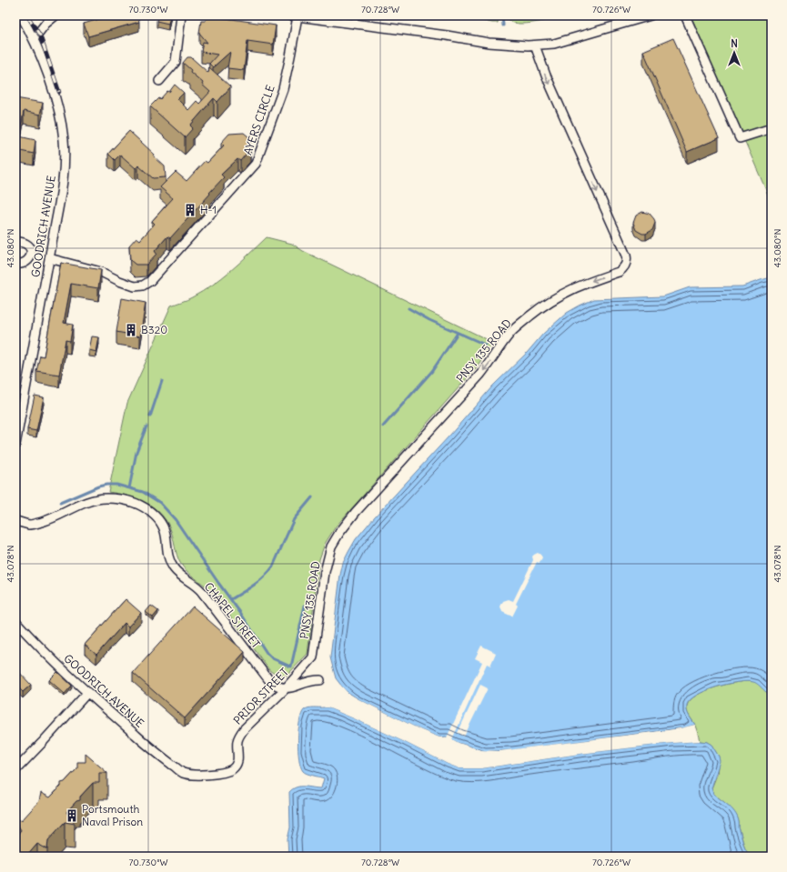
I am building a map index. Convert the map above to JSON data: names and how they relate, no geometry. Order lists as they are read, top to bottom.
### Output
{
  "streets": {
    "street": [
      "AYERS CIRCLE",
      "GOODRICH AVENUE",
      "PNSY 135 ROAD",
      "CHAPEL STREET",
      "PRIOR STREET"
    ]
  },
  "crossings": [
    ["AYERS CIRCLE", "GOODRICH AVENUE"],
    ["GOODRICH AVENUE", "PRIOR STREET"],
    ["PNSY 135 ROAD", "PRIOR STREET"],
    ["CHAPEL STREET", "PRIOR STREET"]
  ],
  "one_way": ["PNSY 135 ROAD"],
  "places": {
    "building": ["H-1", "B320", "Portsmouth Naval Prison"]
  },
  "north": "top",
  "coordinates": [
    "70.730°W",
    "70.728°W",
    "70.726°W",
    "43.080°N",
    "43.078°N"
  ]
}
